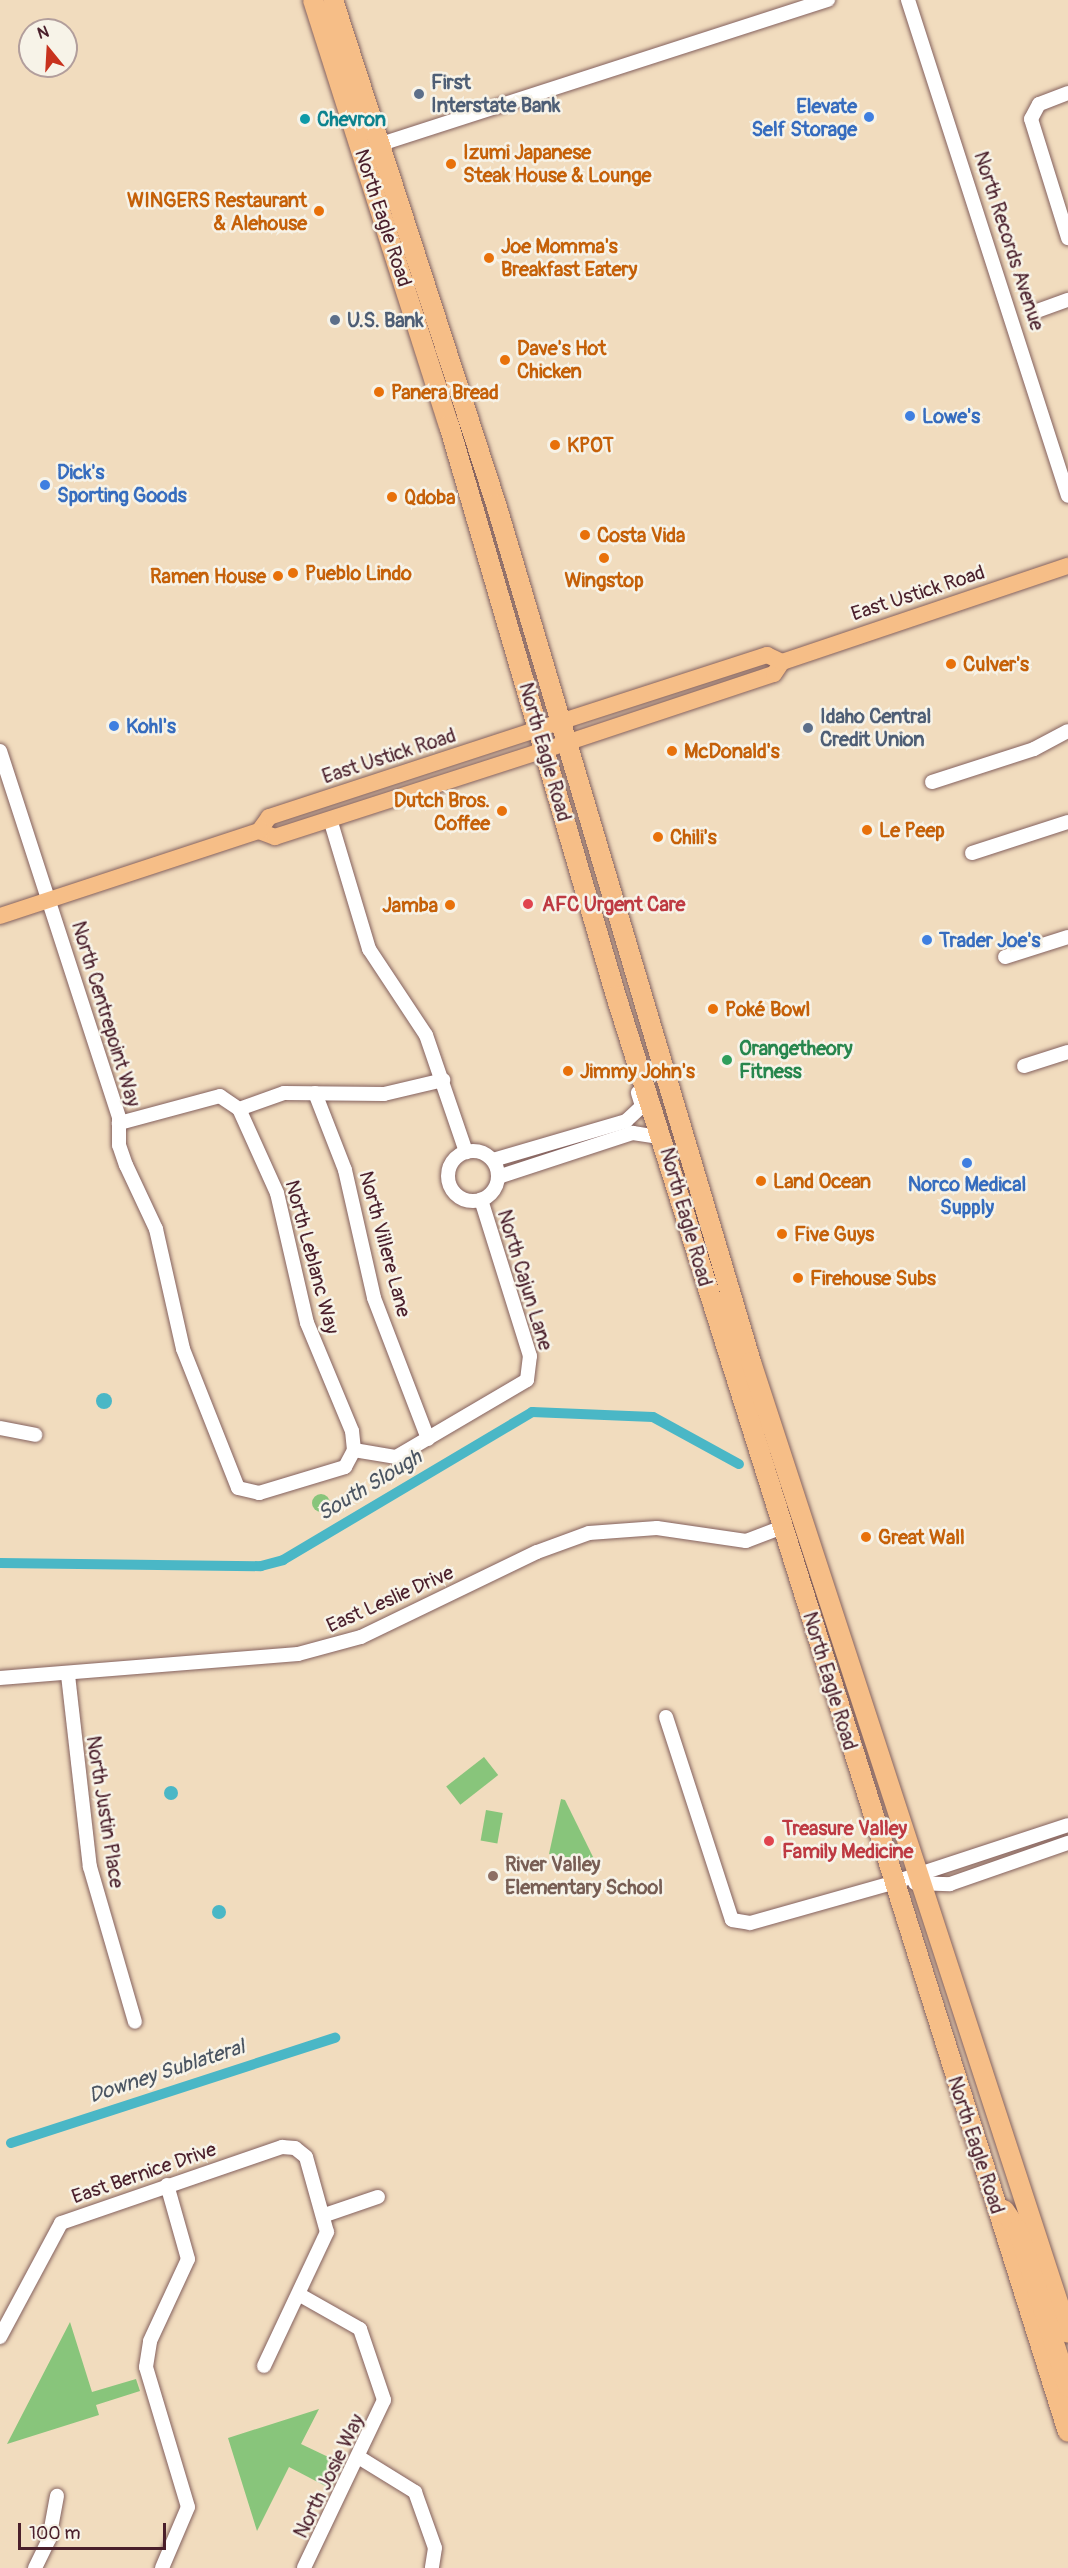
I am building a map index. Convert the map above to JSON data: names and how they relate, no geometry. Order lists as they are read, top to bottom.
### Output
{
  "streets": {
    "highway": ["North Eagle Road"],
    "main road": ["East Ustick Road"],
    "street": [
      "North Records Avenue",
      "North Centrepoint Way",
      "North Villere Lane",
      "North Leblanc Way",
      "North Cajun Lane",
      "East Leslie Drive",
      "North Justin Place",
      "East Bernice Drive",
      "North Josie Way"
    ]
  },
  "crossings": [
    ["North Eagle Road", "East Ustick Road"],
    ["North Eagle Road", "East Leslie Drive"],
    ["East Ustick Road", "North Centrepoint Way"],
    ["North Centrepoint Way", "North Leblanc Way"],
    ["North Villere Lane", "North Cajun Lane"],
    ["East Leslie Drive", "North Justin Place"]
  ],
  "water": ["South Slough", "Downey Sublateral"],
  "places": [
    "First Interstate Bank",
    "Elevate Self Storage",
    "Chevron",
    "Izumi Japanese Steak House & Lounge",
    "WINGERS Restaurant & Alehouse",
    "Joe Momma's Breakfast Eatery",
    "U.S. Bank",
    "Dave's Hot Chicken",
    "Panera Bread",
    "Lowe's",
    "KPOT",
    "Dick's Sporting Goods",
    "Qdoba",
    "Costa Vida",
    "Wingstop",
    "Pueblo Lindo",
    "Ramen House",
    "Culver's",
    "Kohl's",
    "Idaho Central Credit Union",
    "McDonald's",
    "Dutch Bros. Coffee",
    "Le Peep",
    "Chili's",
    "AFC Urgent Care",
    "Jamba",
    "Trader Joe's",
    "Poké Bowl",
    "Orangetheory Fitness",
    "Jimmy John's",
    "Norco Medical Supply",
    "Land Ocean",
    "Five Guys",
    "Firehouse Subs",
    "Great Wall",
    "Treasure Valley Family Medicine",
    "River Valley Elementary School"
  ],
  "scale_bar": "100 m",
  "north": "top"
}
